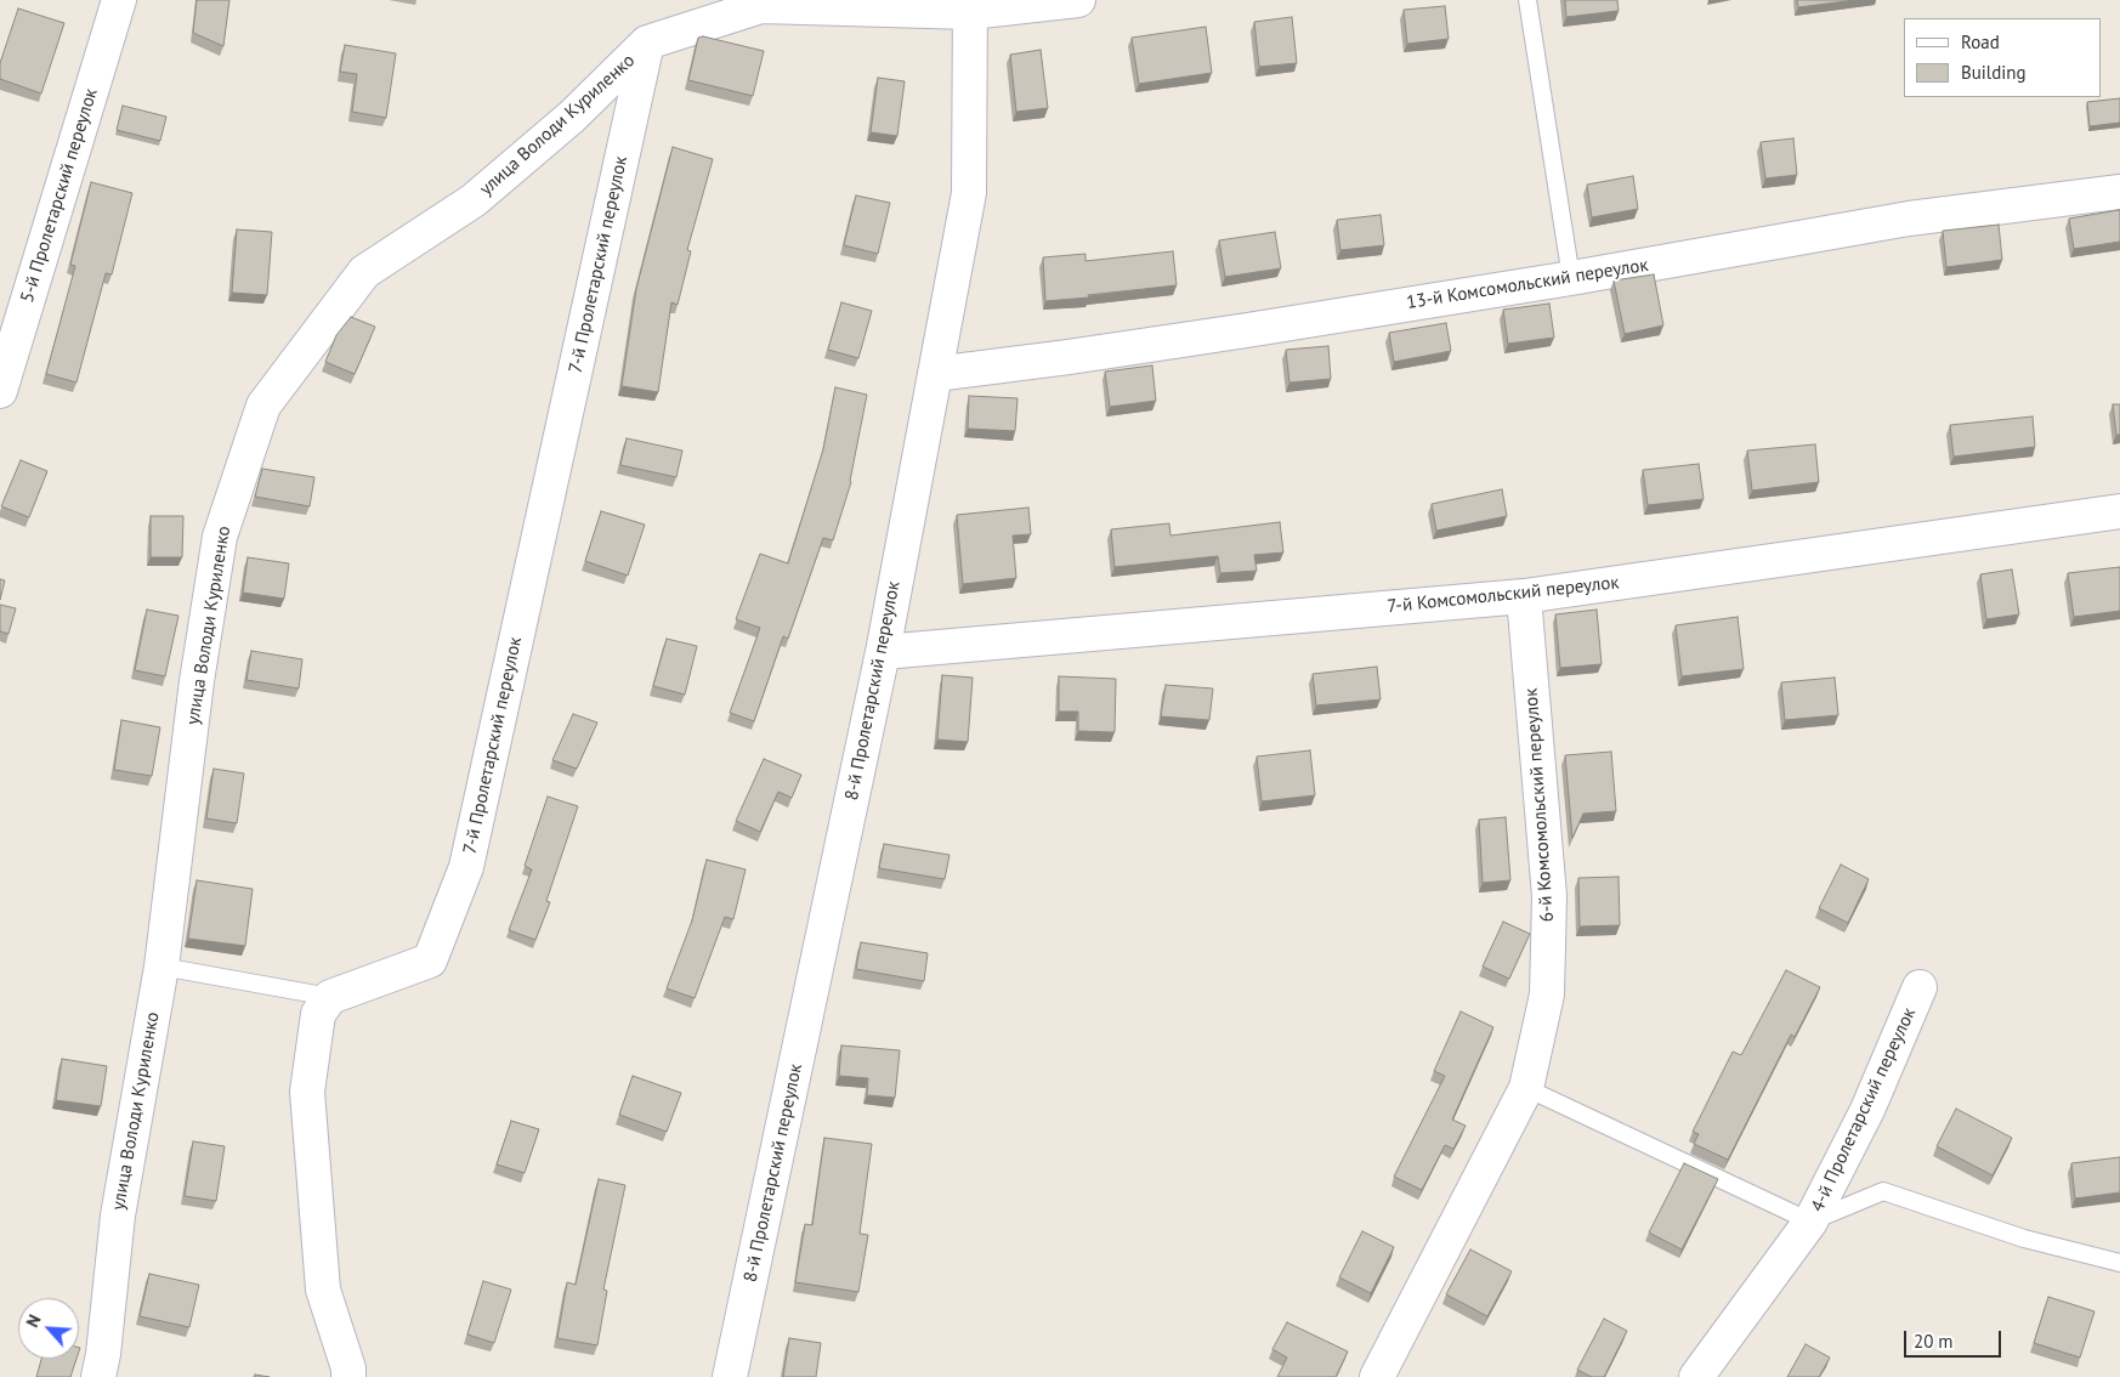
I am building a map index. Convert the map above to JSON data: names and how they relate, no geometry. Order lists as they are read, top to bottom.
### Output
{
  "streets": {
    "street": [
      "улица Володи Куриленко",
      "5-й Пролетарский переулок",
      "7-й Пролетарский переулок",
      "13-й Комсомольский переулок",
      "7-й Комсомольский переулок",
      "8-й Пролетарский переулок",
      "6-й Комсомольский переулок",
      "4-й Пролетарский переулок"
    ]
  },
  "crossings": [
    ["улица Володи Куриленко", "7-й Пролетарский переулок"],
    ["улица Володи Куриленко", "8-й Пролетарский переулок"],
    ["13-й Комсомольский переулок", "8-й Пролетарский переулок"],
    ["7-й Комсомольский переулок", "8-й Пролетарский переулок"],
    ["7-й Комсомольский переулок", "6-й Комсомольский переулок"]
  ],
  "legend": ["Road", "Building"],
  "scale_bar": "20 m",
  "north": "top left"
}
